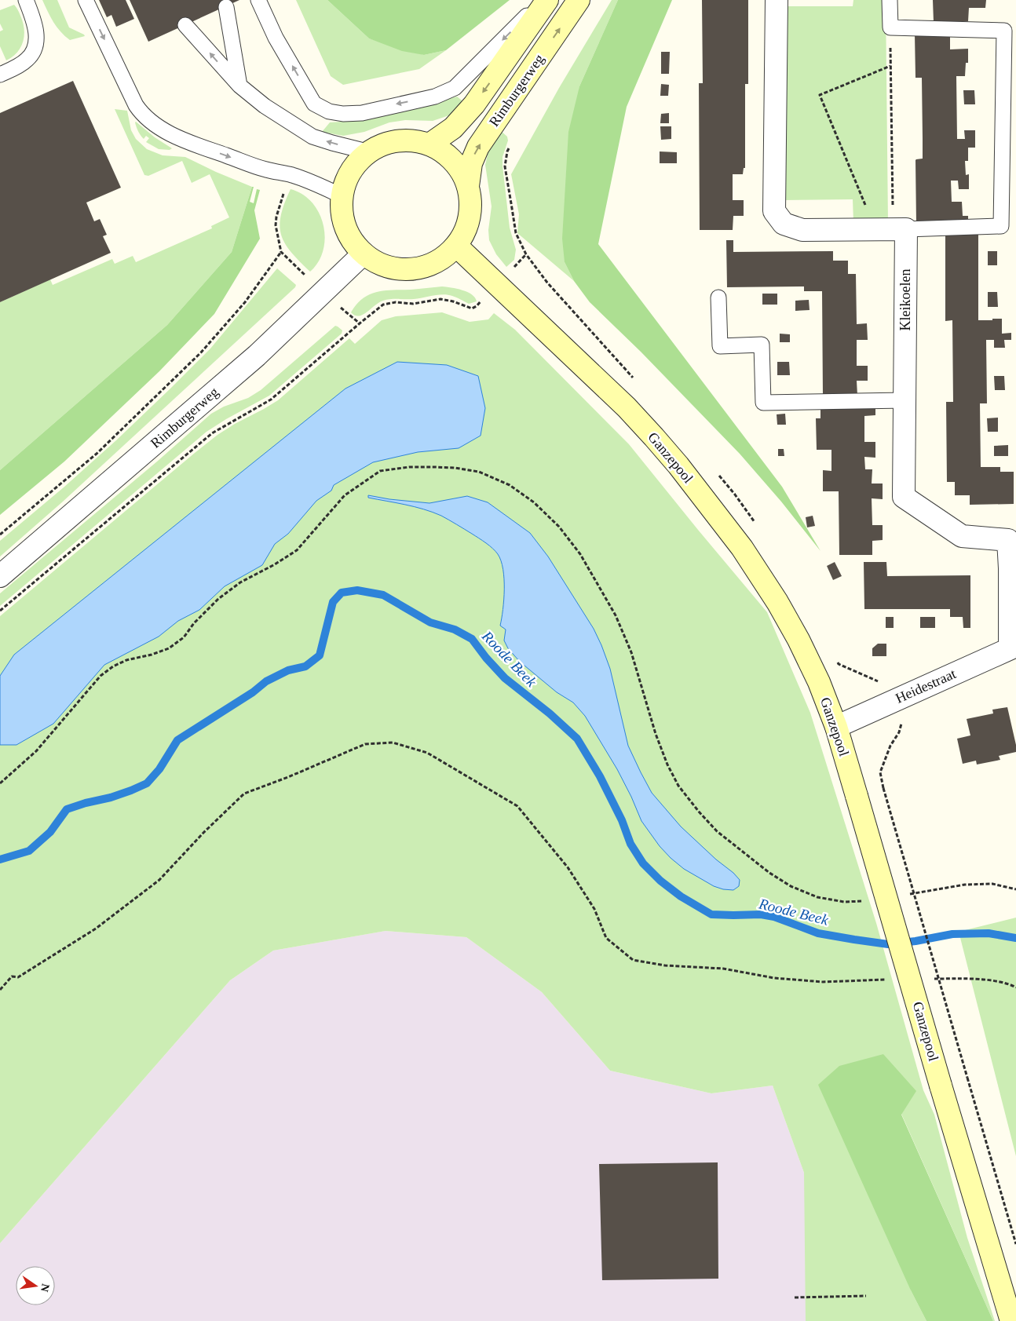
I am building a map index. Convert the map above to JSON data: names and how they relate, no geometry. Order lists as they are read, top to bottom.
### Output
{
  "streets": {
    "main road": ["Rimburgerweg", "Ganzepool"],
    "street": ["Kleikoelen", "Heidestraat"]
  },
  "crossings": [
    ["Rimburgerweg", "Ganzepool"],
    ["Kleikoelen", "Heidestraat"],
    ["Ganzepool", "Heidestraat"]
  ],
  "water": ["Roode Beek"],
  "north": "right"
}
